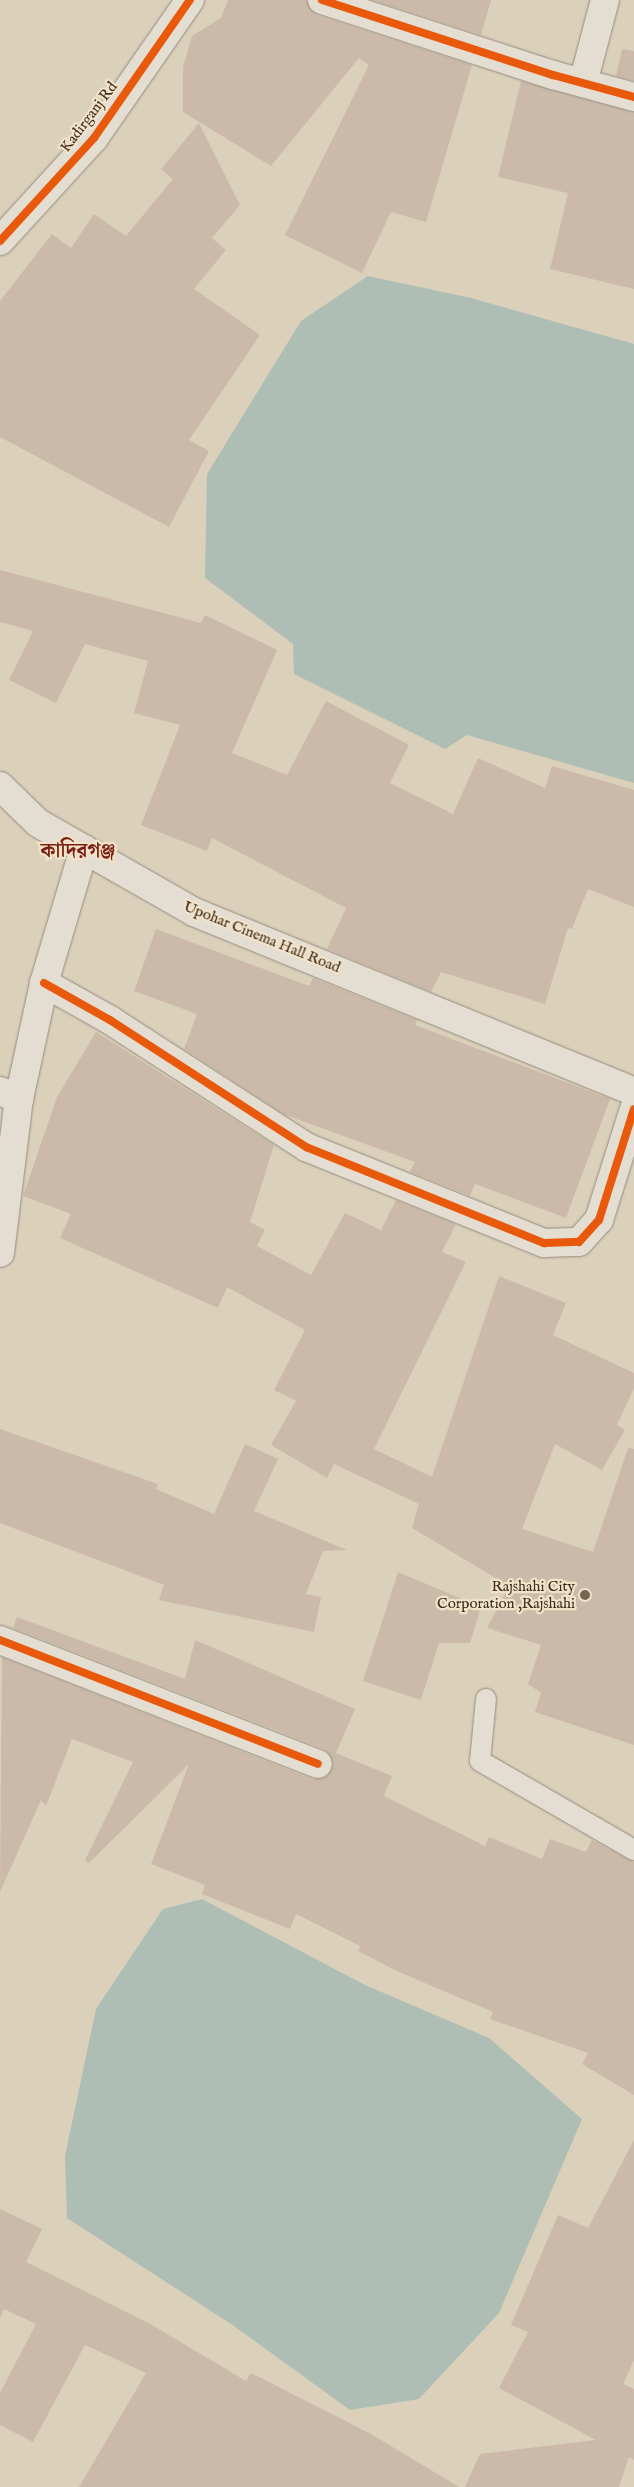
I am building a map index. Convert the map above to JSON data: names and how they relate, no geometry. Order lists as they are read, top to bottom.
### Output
{
  "streets": {
    "street": ["Kadirganj Rd", "Upohar Cinema Hall Road"]
  },
  "districts": ["কাদিরগঞ্জ"],
  "places": ["Rajshahi City Corporation ,Rajshahi"]
}
